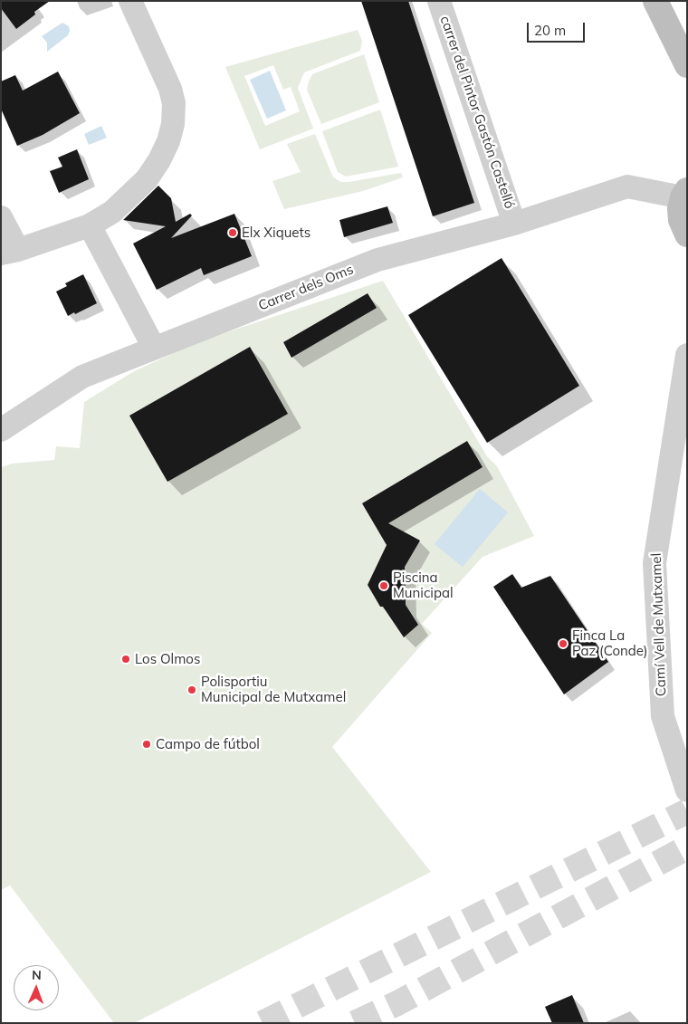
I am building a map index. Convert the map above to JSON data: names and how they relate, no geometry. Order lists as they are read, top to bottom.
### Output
{
  "streets": {
    "street": ["carrer del Pintor Gastón Castelló", "Carrer dels Oms", "Camí Vell de Mutxamel"]
  },
  "crossings": [
    ["carrer del Pintor Gastón Castelló", "Carrer dels Oms"]
  ],
  "places": [
    "Elx Xiquets",
    "Piscina Municipal",
    "Finca La Paz (Conde)",
    "Los Olmos",
    "Polisportiu Municipal de Mutxamel",
    "Campo de fútbol"
  ],
  "scale_bar": "20 m",
  "north": "top"
}
